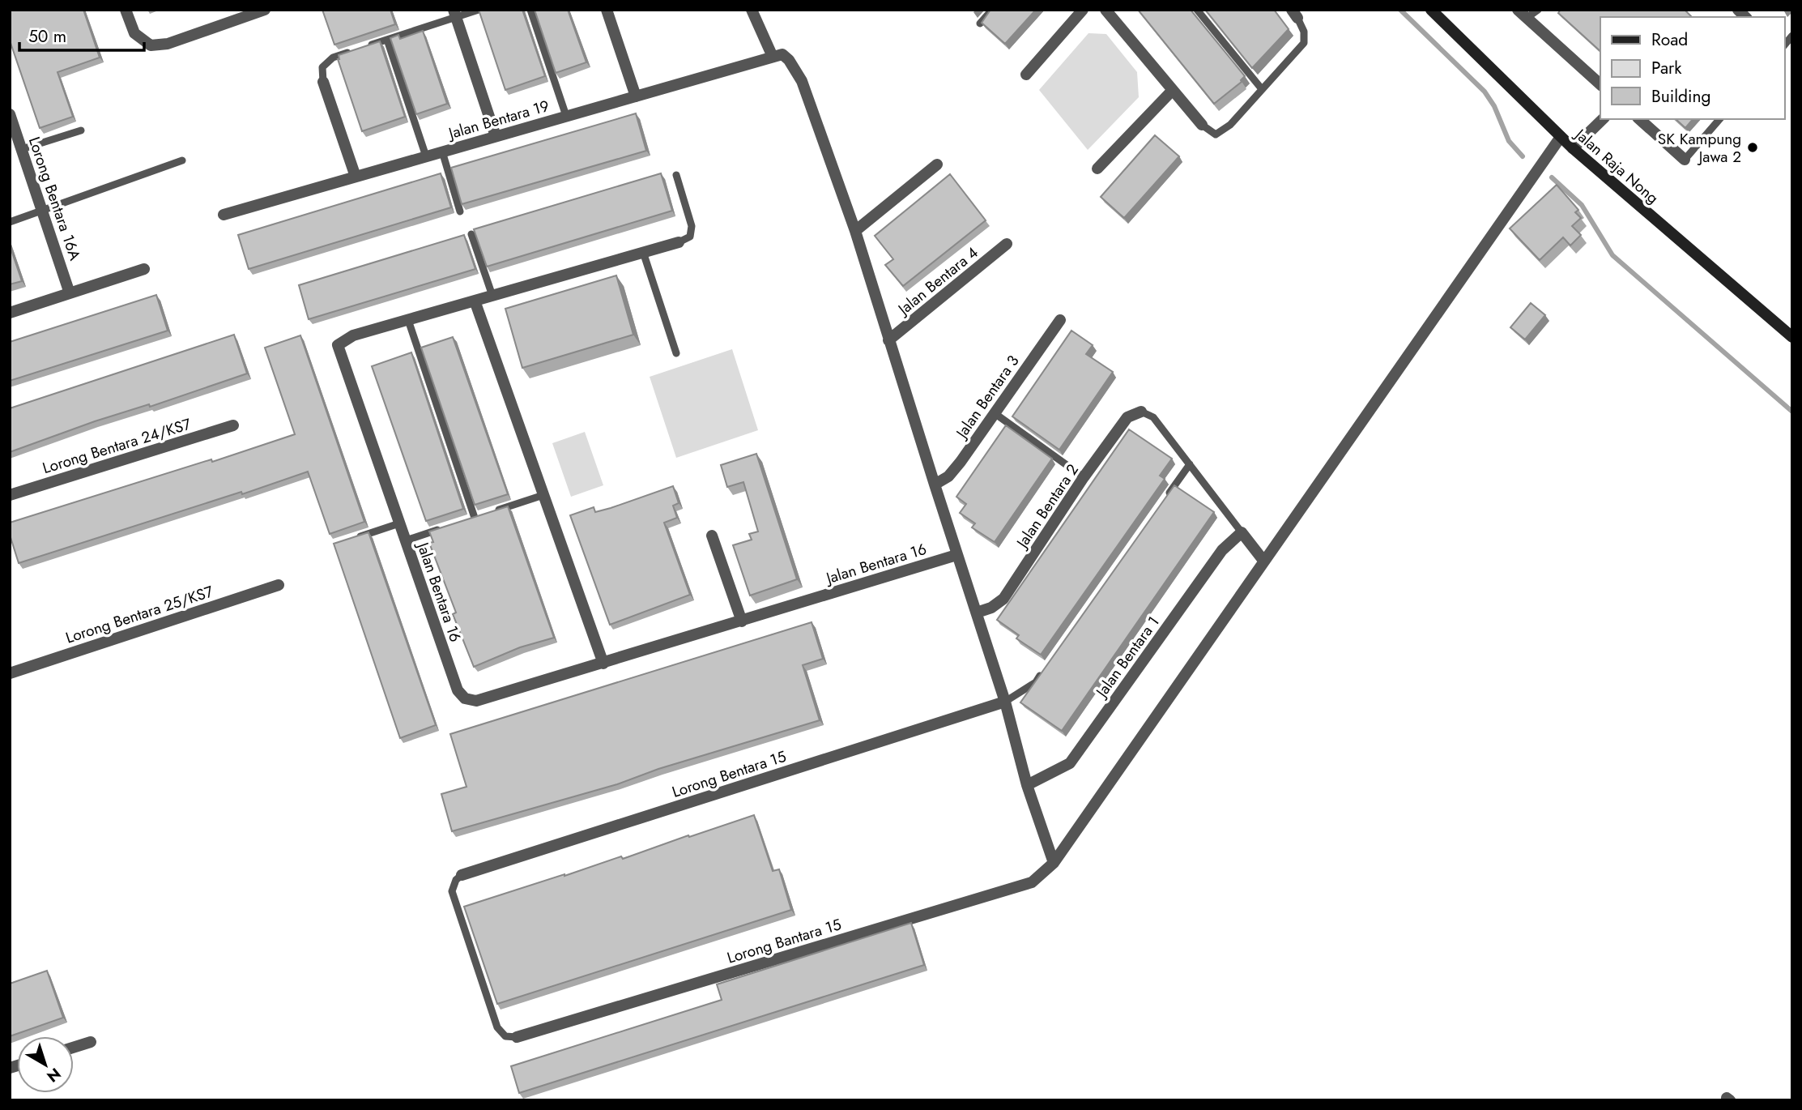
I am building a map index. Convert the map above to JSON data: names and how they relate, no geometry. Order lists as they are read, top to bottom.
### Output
{
  "streets": {
    "main road": ["Jalan Raja Nong"],
    "street": [
      "Jalan Bentara 19",
      "Lorong Bentara 16A",
      "Jalan Bentara 4",
      "Jalan Bentara 3",
      "Lorong Bentara 24/KS7",
      "Jalan Bentara 2",
      "Jalan Bentara 16",
      "Lorong Bentara 25/KS7",
      "Jalan Bentara 1",
      "Lorong Bentara 15",
      "Lorong Bantara 15"
    ]
  },
  "crossings": [
    ["Jalan Raja Nong", "Lorong Bantara 15"]
  ],
  "places": ["SK Kampung Jawa 2"],
  "legend": ["Road", "Park", "Building"],
  "scale_bar": "50 m",
  "north": "bottom right"
}
